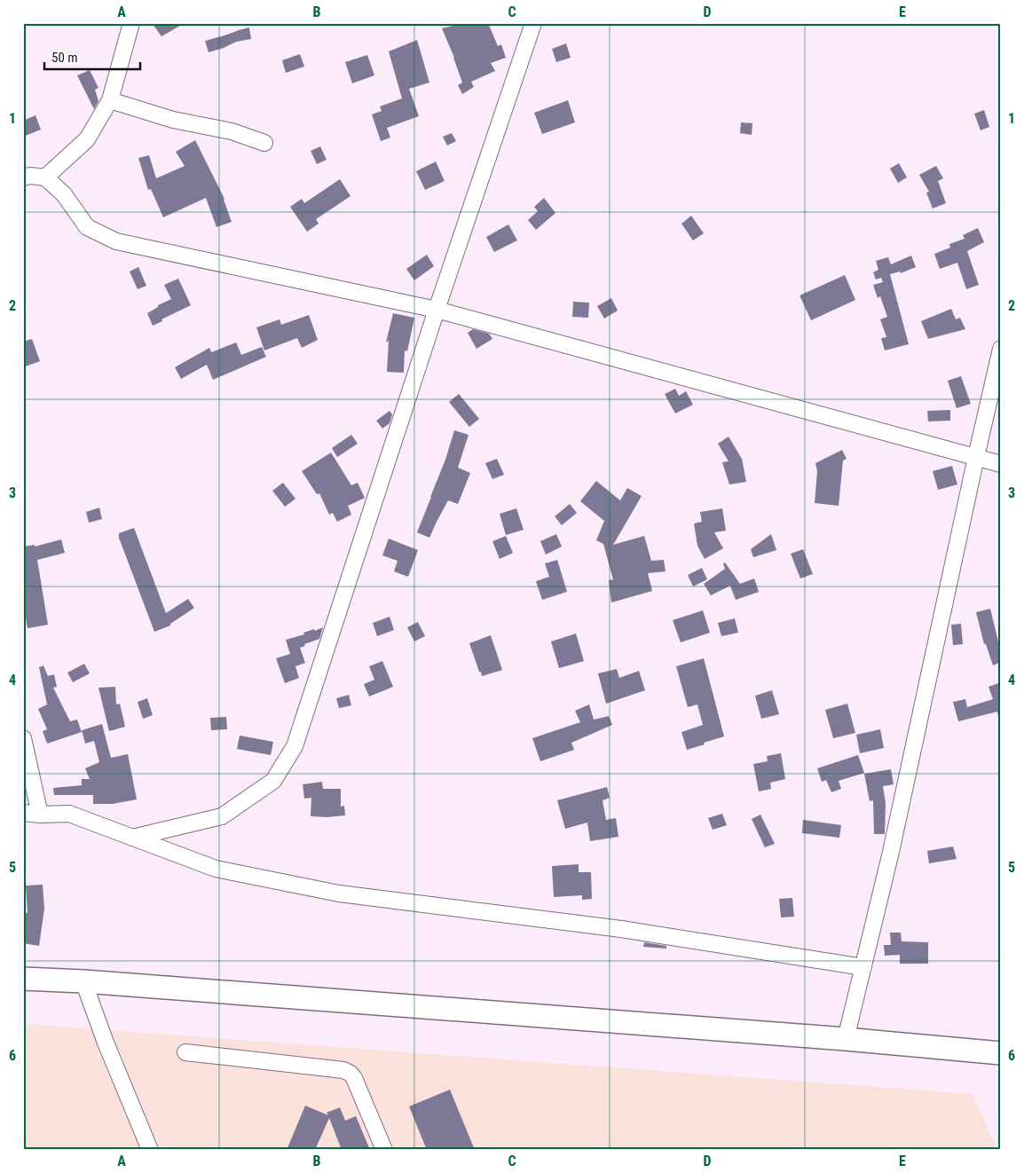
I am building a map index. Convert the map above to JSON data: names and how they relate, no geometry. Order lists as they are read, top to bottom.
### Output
{
  "scale_bar": "50 m",
  "grid": {
    "columns": [
      "A",
      "B",
      "C",
      "D",
      "E"
    ],
    "rows": [
      "1",
      "2",
      "3",
      "4",
      "5",
      "6"
    ]
  }
}
